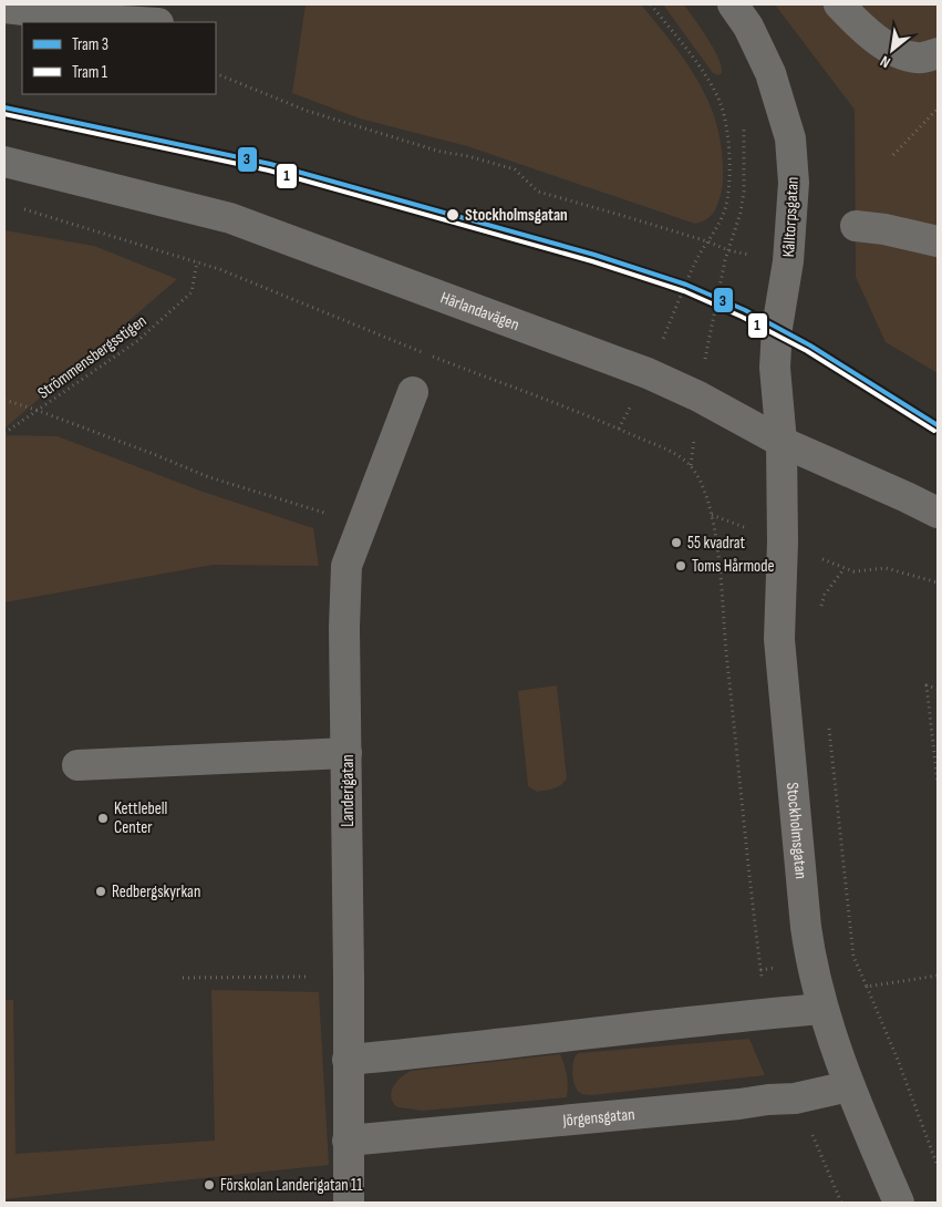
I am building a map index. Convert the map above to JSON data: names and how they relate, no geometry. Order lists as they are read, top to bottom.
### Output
{
  "streets": {
    "street": [
      "Kålltorpsgatan",
      "Härlandavägen",
      "Landerigatan",
      "Stockholmsgatan",
      "Jörgensgatan"
    ],
    "path": ["Strömmensbergsstigen"]
  },
  "crossings": [
    ["Kålltorpsgatan", "Härlandavägen"],
    ["Kålltorpsgatan", "Stockholmsgatan"],
    ["Härlandavägen", "Stockholmsgatan"],
    ["Landerigatan", "Jörgensgatan"],
    ["Stockholmsgatan", "Jörgensgatan"]
  ],
  "places": [
    "Stockholmsgatan",
    "55 kvadrat",
    "Toms Hårmode",
    "Kettlebell Center",
    "Redbergskyrkan",
    "Förskolan Landerigatan 11"
  ],
  "lines": ["tram line 3", "tram line 1"],
  "legend": ["Tram 3", "Tram 1"],
  "north": "bottom left"
}
